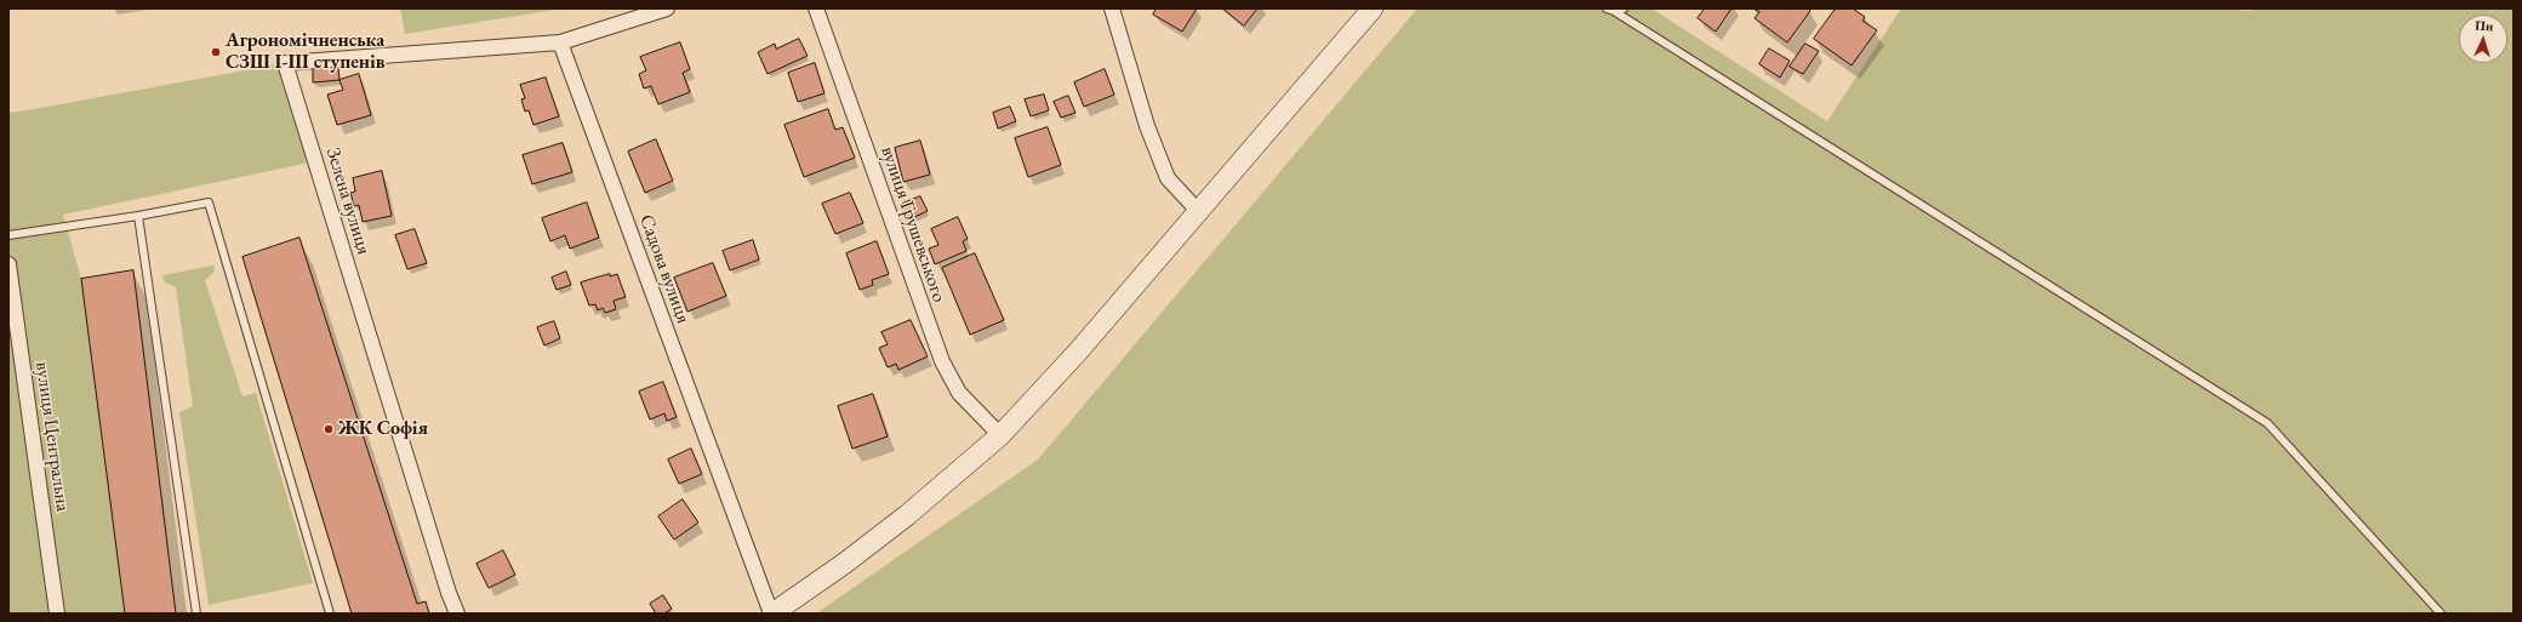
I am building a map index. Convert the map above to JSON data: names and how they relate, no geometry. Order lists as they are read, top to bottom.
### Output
{
  "streets": {
    "street": [
      "Зелена вулиця",
      "вулиця Грушевського",
      "Садова вулиця",
      "вулиця Центральна"
    ]
  },
  "crossings": [
    ["Зелена вулиця", "Садова вулиця"]
  ],
  "places": ["Агрономічненська СЗШ І-ІІІ ступенів", "ЖК Софія"],
  "north": "top"
}
